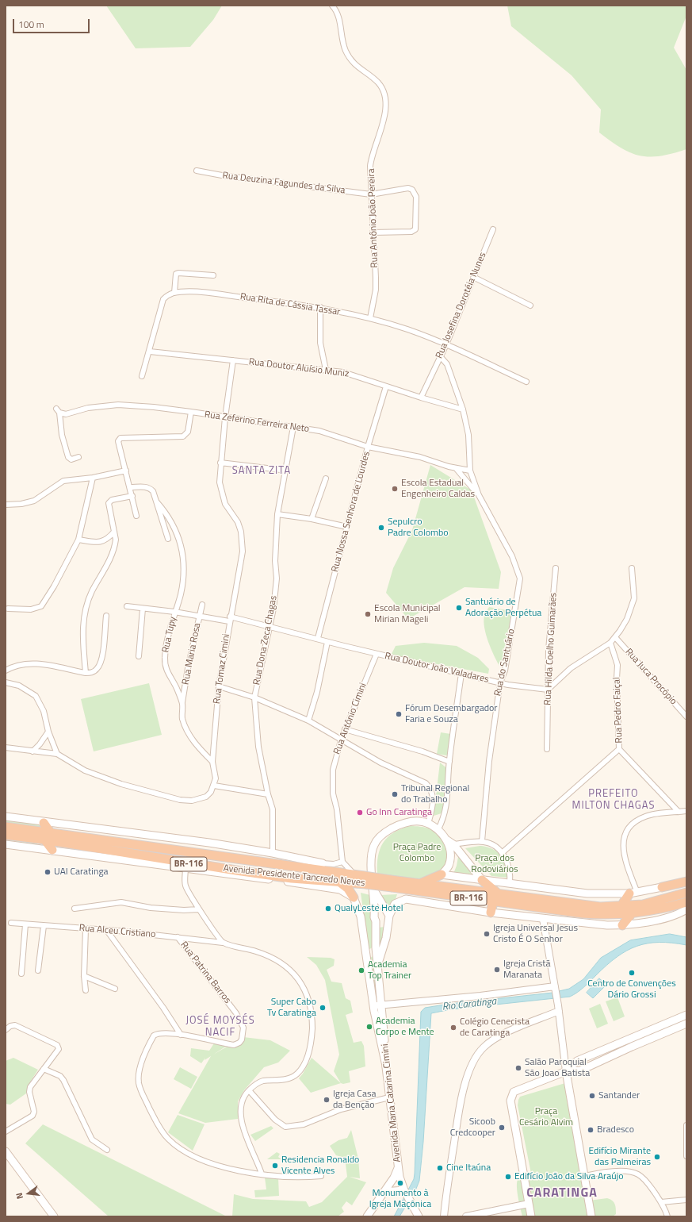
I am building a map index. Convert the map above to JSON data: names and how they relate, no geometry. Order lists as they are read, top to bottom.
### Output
{
  "streets": {
    "highway": ["BR-116", "Avenida Presidente Tancredo Neves"],
    "main road": ["Avenida Maria Catarina Cimini"],
    "street": [
      "Rua Deuzina Fagundes da Silva",
      "Rua Antônio João Pereira",
      "Rua Rita de Cássia Tassar",
      "Rua Josefina Dorotéia Nunes",
      "Rua Doutor Aluísio Muniz",
      "Rua Zeferino Ferreira Neto",
      "Rua Nossa Senhora de Lourdes",
      "Rua Tupy",
      "Rua Dona Zeca Chagas",
      "Rua Hilda Coelho Guimarães",
      "Rua Maria Rosa",
      "Rua do Santuário",
      "Rua Doutor João Valadares",
      "Rua Tomaz Cimini",
      "Rua Juca Procópio",
      "Rua Pedro Faiçal",
      "Rua Antônio Cimini",
      "Rua Alceu Cristiano",
      "Rua Patrina Barros"
    ]
  },
  "crossings": [
    ["Rua Deuzina Fagundes da Silva", "Rua Antônio João Pereira"],
    ["Rua Antônio João Pereira", "Rua Rita de Cássia Tassar"],
    ["Rua Rita de Cássia Tassar", "Rua Josefina Dorotéia Nunes"],
    ["Rua Josefina Dorotéia Nunes", "Rua Doutor Aluísio Muniz"],
    ["Rua Doutor Aluísio Muniz", "Rua Nossa Senhora de Lourdes"],
    ["Rua Zeferino Ferreira Neto", "Rua Nossa Senhora de Lourdes"],
    ["Rua Zeferino Ferreira Neto", "Rua Dona Zeca Chagas"],
    ["Rua Nossa Senhora de Lourdes", "Rua Doutor João Valadares"],
    ["Rua Tupy", "Rua Maria Rosa"],
    ["Rua Tupy", "Rua Doutor João Valadares"],
    ["Rua Tupy", "Rua Tomaz Cimini"],
    ["Rua Dona Zeca Chagas", "Rua Doutor João Valadares"],
    ["Rua Dona Zeca Chagas", "Avenida Presidente Tancredo Neves"],
    ["Rua Hilda Coelho Guimarães", "Rua Doutor João Valadares"],
    ["Rua Maria Rosa", "Rua Doutor João Valadares"],
    ["Rua do Santuário", "Rua Doutor João Valadares"],
    ["Rua Doutor João Valadares", "Rua Tomaz Cimini"],
    ["Rua Doutor João Valadares", "Rua Antônio Cimini"],
    ["BR-116", "Avenida Presidente Tancredo Neves"],
    ["Rua Alceu Cristiano", "Rua Patrina Barros"]
  ],
  "districts": [
    "SANTA ZITA",
    "PREFEITO MILTON CHAGAS",
    "JOSÉ MOYSÉS NACIF",
    "CARATINGA"
  ],
  "water": ["Rio Caratinga"],
  "parks": ["Praça Padre Colombo", "Praça dos Rodoviários", "Praça Cesário Alvim"],
  "places": [
    "Escola Estadual Engenheiro Caldas",
    "Sepulcro Padre Colombo",
    "Santuário de Adoração Perpétua",
    "Escola Municipal Mirian Mageli",
    "Fórum Desembargador Faria e Souza",
    "Tribunal Regional do Trabalho",
    "Go Inn Caratinga",
    "UAI Caratinga",
    "QualyLeste Hotel",
    "Igreja Universal Jesus Cristo É O Senhor",
    "Igreja Cristã Maranata",
    "Academia Top Trainer",
    "Centro de Convenções Dário Grossi",
    "Super Cabo Tv Caratinga",
    "Academia Corpo e Mente",
    "Colégio Cenecista de Caratinga",
    "Salão Paroquial São Joao Batista",
    "Santander",
    "Igreja Casa da Benção",
    "Sicoob Credcooper",
    "Bradesco",
    "Edifício Mirante das Palmeiras",
    "Residencia Ronaldo Vicente Alves",
    "Cine Itaúna",
    "Edifício João da Silva Araújo",
    "Monumento à Igreja Maçônica"
  ],
  "scale_bar": "100 m",
  "north": "left"
}
